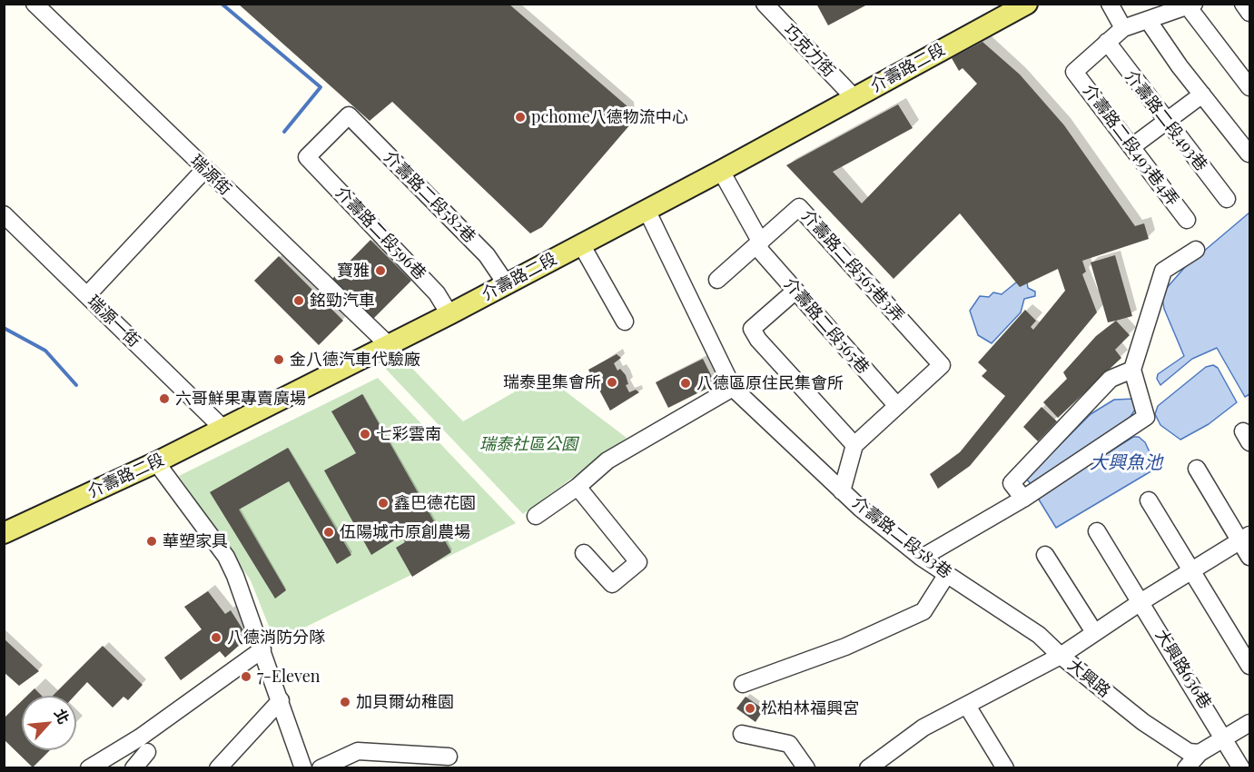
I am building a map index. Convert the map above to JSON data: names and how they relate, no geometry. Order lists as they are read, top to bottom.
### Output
{
  "streets": {
    "main road": ["介壽路二段"],
    "street": [
      "巧克力街",
      "介壽路二段493巷",
      "介壽路二段493巷4弄",
      "瑞源街",
      "介壽路二段582巷",
      "介壽路二段596巷",
      "介壽路二段565巷3弄",
      "瑞源一街",
      "介壽路二段565巷",
      "介壽路二段583巷",
      "大興路636巷",
      "大興路"
    ]
  },
  "crossings": [
    ["巧克力街", "介壽路二段"],
    ["介壽路二段", "瑞源街"],
    ["介壽路二段", "介壽路二段582巷"],
    ["介壽路二段", "介壽路二段596巷"],
    ["介壽路二段", "瑞源一街"],
    ["介壽路二段", "介壽路二段565巷"],
    ["介壽路二段", "介壽路二段583巷"],
    ["介壽路二段493巷", "介壽路二段493巷4弄"],
    ["介壽路二段582巷", "介壽路二段596巷"],
    ["介壽路二段565巷3弄", "介壽路二段565巷"],
    ["介壽路二段583巷", "大興路"]
  ],
  "water": ["大興魚池"],
  "parks": ["瑞泰社區公園"],
  "places": [
    "pchome八德物流中心",
    "寶雅",
    "銘勁汽車",
    "金八德汽車代驗廠",
    "瑞泰里集會所",
    "八德區原住民集會所",
    "六哥鮮果專賣廣場",
    "七彩雲南",
    "鑫巴德花園",
    "伍陽城市原創農場",
    "華塑家具",
    "八德消防分隊",
    "7-Eleven",
    "加貝爾幼稚園",
    "松柏林福興宮"
  ],
  "north": "top right"
}
